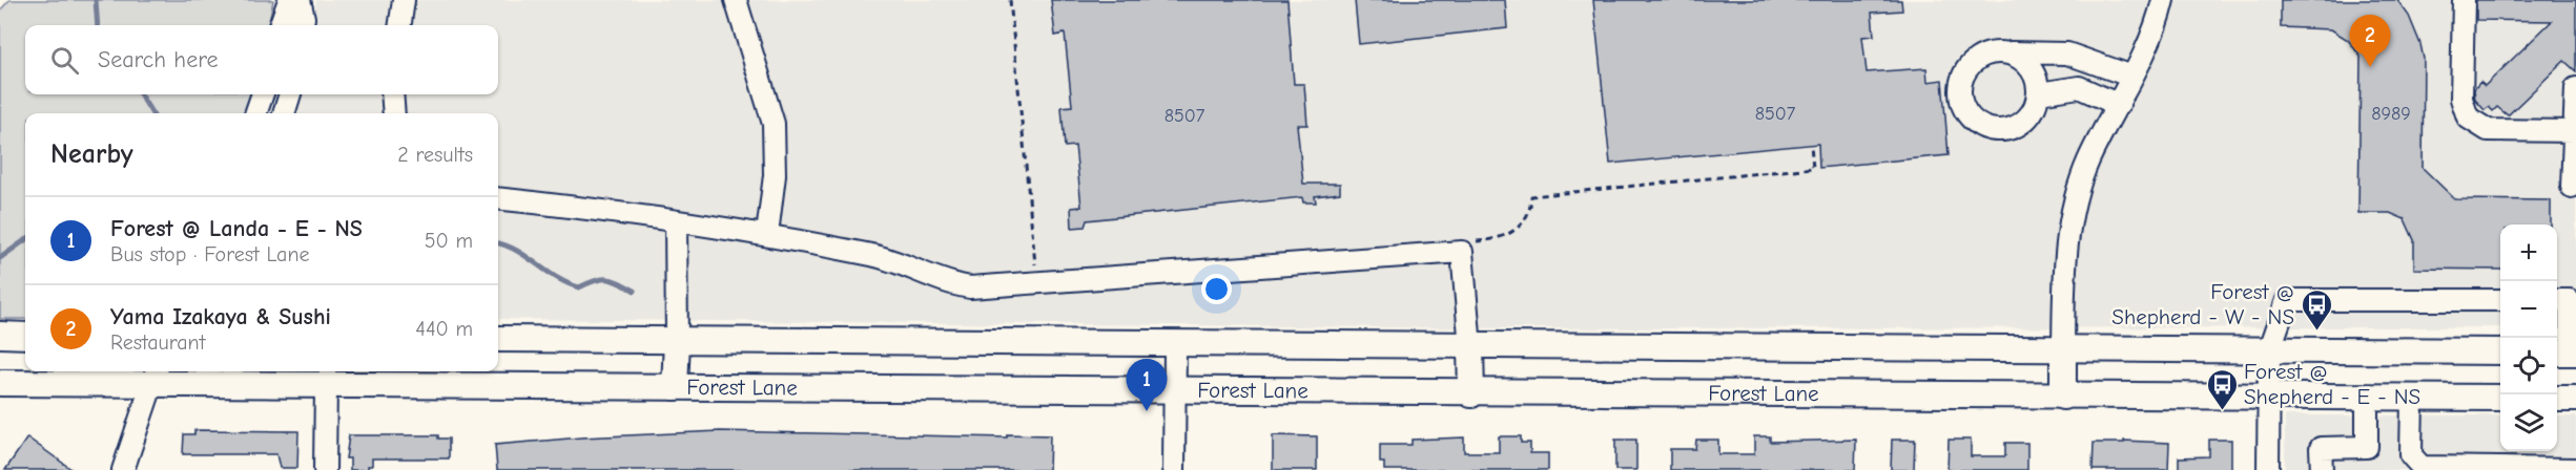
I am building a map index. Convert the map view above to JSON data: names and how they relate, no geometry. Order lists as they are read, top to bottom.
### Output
{
  "streets": {
    "main road": ["Forest Lane"]
  },
  "places": {
    "bus stop": ["Forest @ Shepherd - W - NS", "Forest @ Shepherd - E - NS"]
  },
  "house_numbers": ["8507", "8989", "8507"],
  "page": {
    "pins": ["2", "1"],
    "search": "Search here",
    "heading": ["Nearby", "2 results"],
    "list": [
      {
        "mark": "1",
        "name": "Forest @ Landa - E - NS",
        "note": "Bus stop · Forest Lane",
        "value": "50 m"
      },
      {
        "mark": "2",
        "name": "Yama Izakaya & Sushi",
        "note": "Restaurant",
        "value": "440 m"
      }
    ],
    "map_buttons": ["+", "−"]
  }
}
